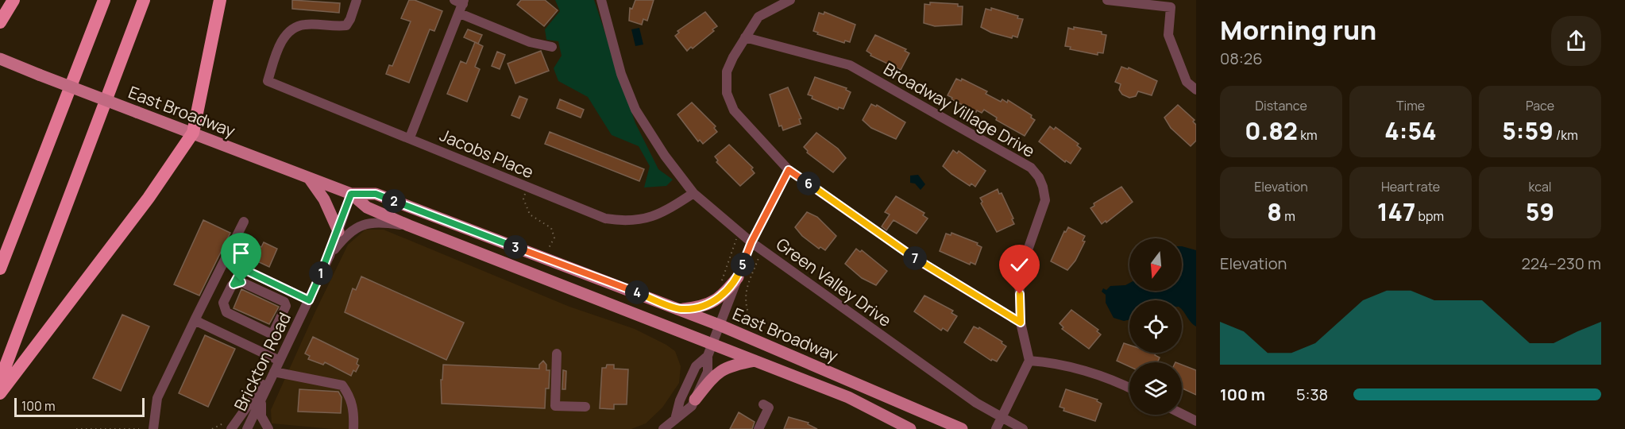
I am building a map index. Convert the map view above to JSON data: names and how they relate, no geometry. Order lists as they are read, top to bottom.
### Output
{
  "streets": {
    "main road": ["East Broadway"],
    "street": [
      "Broadway Village Drive",
      "Jacobs Place",
      "Green Valley Drive",
      "Brickton Road"
    ]
  },
  "crossings": [
    ["East Broadway", "Brickton Road"],
    ["Jacobs Place", "Green Valley Drive"]
  ],
  "scale_bar": "100 m",
  "north": "bottom",
  "page": {
    "heading": ["Morning run", "08:26"],
    "stats": [
      ["Distance", "0.82 km"],
      ["Time", "4:54"],
      ["Pace", "5:59 /km"],
      ["Elevation", "8 m"],
      ["Heart rate", "147 bpm"],
      ["kcal", "59"]
    ],
    "pins": [
      "6",
      "2",
      "3",
      "7",
      "5",
      "1",
      "4"
    ],
    "chart": ["Elevation", "224–230 m"],
    "list": [
      {
        "name": "100 m",
        "note": "5:38"
      }
    ],
    "scale": "100 m"
  }
}
